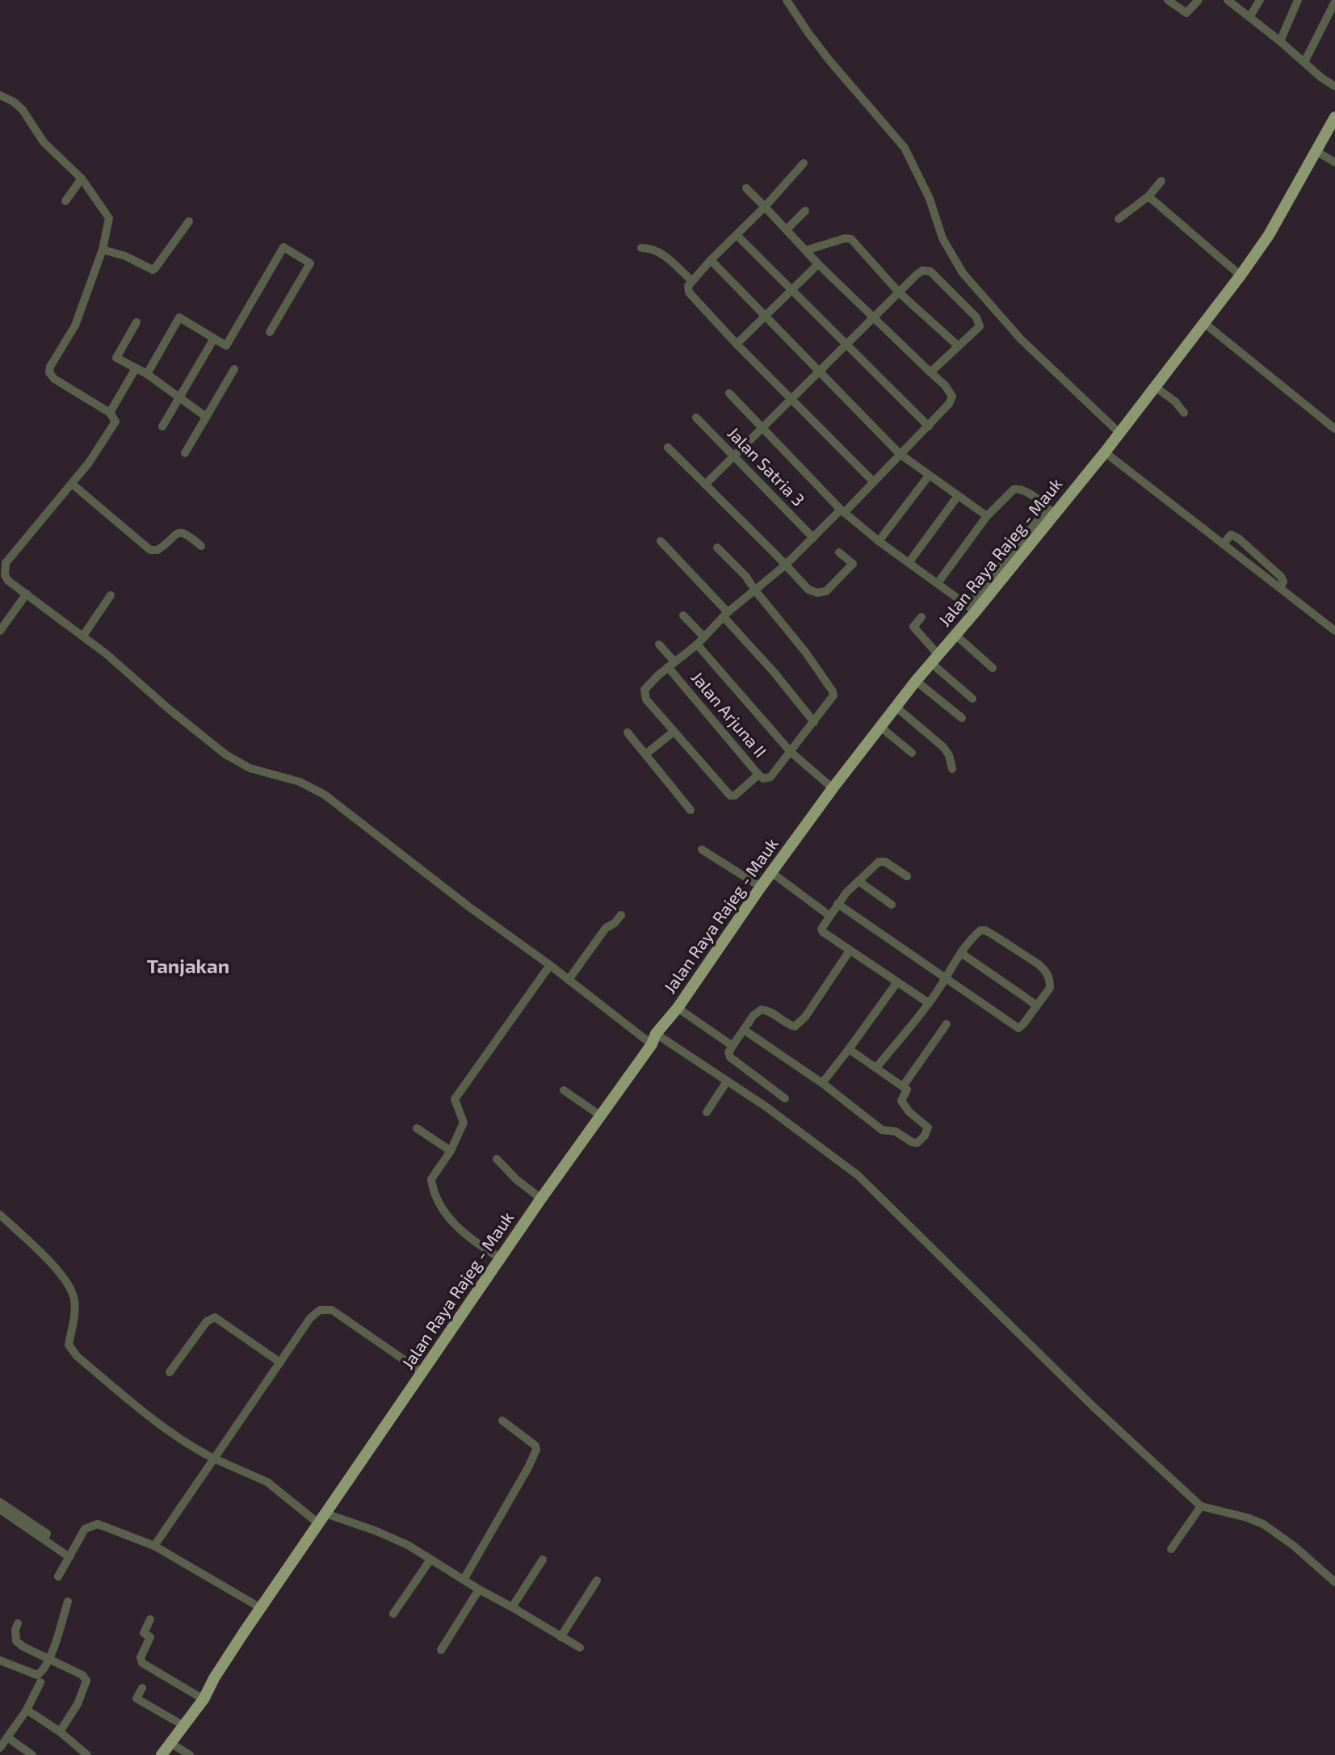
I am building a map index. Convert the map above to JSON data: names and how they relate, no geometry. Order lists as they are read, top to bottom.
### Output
{
  "streets": {
    "main road": ["Jalan Raya Rajeg - Mauk"],
    "street": ["Jalan Satria 3", "Jalan Arjuna II"]
  },
  "districts": ["Tanjakan"]
}
